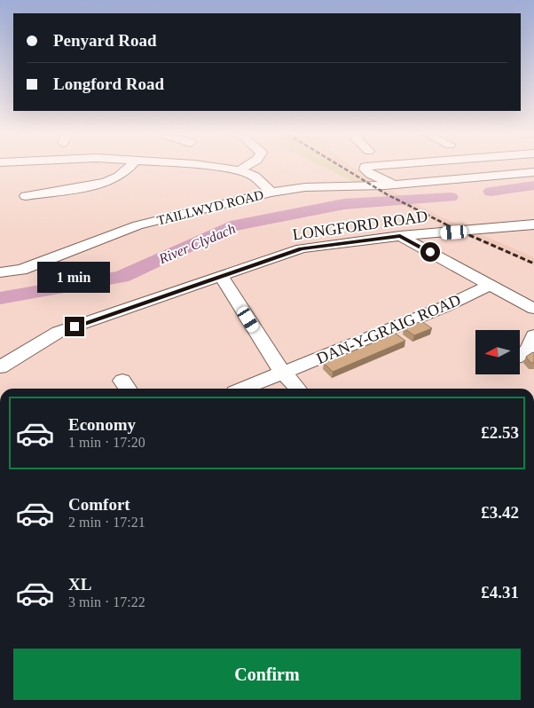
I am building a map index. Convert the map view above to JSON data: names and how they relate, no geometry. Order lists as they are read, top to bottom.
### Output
{
  "streets": {
    "street": ["TAILLWYD ROAD", "LONGFORD ROAD", "DAN-Y-GRAIG ROAD"]
  },
  "water": ["River Clydach"],
  "north": "left",
  "page": {
    "banner": ["Penyard Road", "Longford Road"],
    "bubble": "1 min",
    "list": [
      {
        "name": "Economy",
        "note": "1 min · 17:20",
        "value": "£2.53"
      },
      {
        "name": "Comfort",
        "note": "2 min · 17:21",
        "value": "£3.42"
      },
      {
        "name": "XL",
        "note": "3 min · 17:22",
        "value": "£4.31"
      }
    ],
    "buttons": "Confirm"
  }
}
